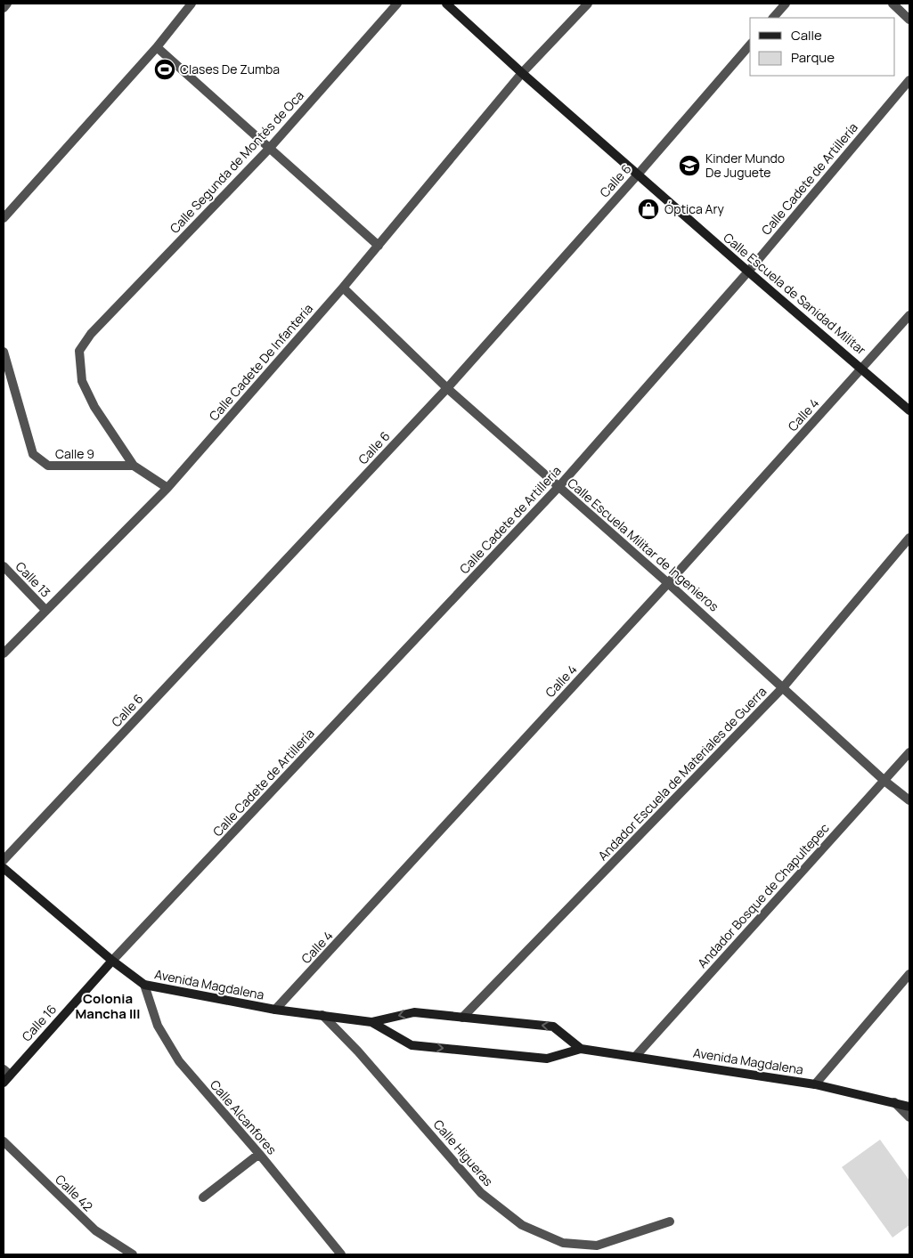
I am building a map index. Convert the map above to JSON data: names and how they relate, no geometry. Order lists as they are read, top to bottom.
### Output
{
  "streets": {
    "main road": ["Calle Escuela de Sanidad Militar", "Avenida Magdalena", "Calle 16"],
    "street": [
      "Calle Segunda de Montés de Oca",
      "Calle Cadete de Artillería",
      "Calle 6",
      "Calle Cadete De Infantería",
      "Calle 4",
      "Calle 9",
      "Calle Escuela Militar de Ingenieros",
      "Calle 13",
      "Andador Escuela de Materiales de Guerra",
      "Andador Bosque de Chapultepec",
      "Calle Alcanfores",
      "Calle Higueras",
      "Calle 42"
    ]
  },
  "crossings": [
    ["Calle Segunda de Montés de Oca", "Calle 9"],
    ["Calle Cadete de Artillería", "Calle Escuela de Sanidad Militar"],
    ["Calle Cadete de Artillería", "Calle Escuela Militar de Ingenieros"],
    ["Calle Cadete de Artillería", "Avenida Magdalena"],
    ["Calle Cadete de Artillería", "Calle 16"],
    ["Calle 6", "Calle Escuela de Sanidad Militar"],
    ["Calle 6", "Calle Escuela Militar de Ingenieros"],
    ["Calle Escuela de Sanidad Militar", "Calle Cadete De Infantería"],
    ["Calle Escuela de Sanidad Militar", "Calle 4"],
    ["Calle Cadete De Infantería", "Calle Escuela Militar de Ingenieros"],
    ["Calle Cadete De Infantería", "Calle 13"],
    ["Calle 4", "Calle Escuela Militar de Ingenieros"],
    ["Calle 4", "Avenida Magdalena"],
    ["Calle Escuela Militar de Ingenieros", "Andador Escuela de Materiales de Guerra"],
    ["Calle Escuela Militar de Ingenieros", "Andador Bosque de Chapultepec"],
    ["Andador Escuela de Materiales de Guerra", "Avenida Magdalena"],
    ["Andador Bosque de Chapultepec", "Avenida Magdalena"],
    ["Avenida Magdalena", "Calle 16"],
    ["Avenida Magdalena", "Calle Alcanfores"],
    ["Avenida Magdalena", "Calle Higueras"]
  ],
  "districts": ["Colonia Mancha III"],
  "places": {
    "sports": ["Clases De Zumba"],
    "school or university": ["Kinder Mundo De Juguete"],
    "shop": ["Óptica Ary"]
  },
  "legend": ["Calle", "Parque"]
}
